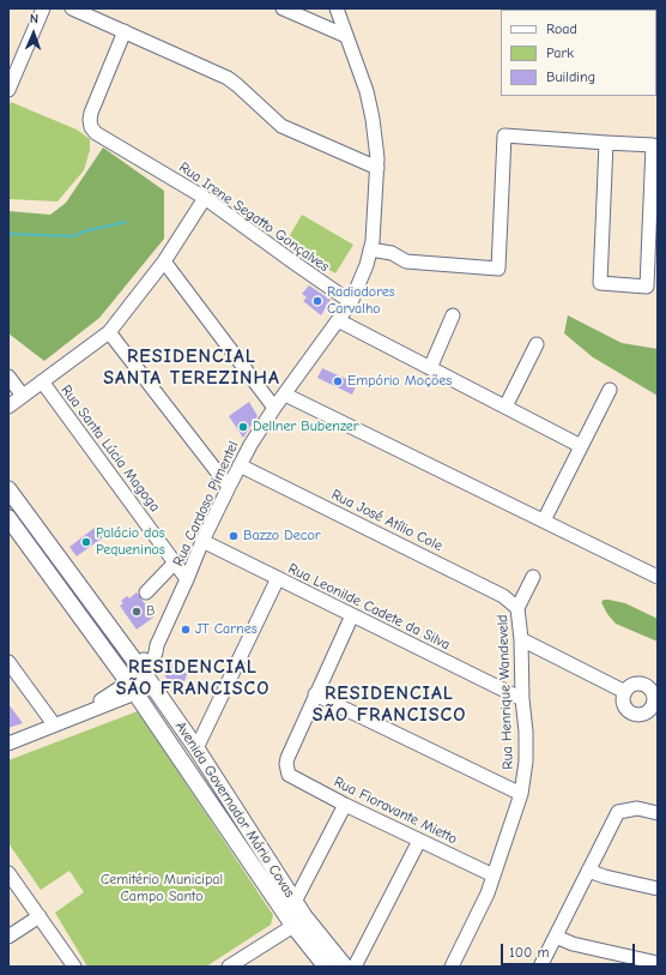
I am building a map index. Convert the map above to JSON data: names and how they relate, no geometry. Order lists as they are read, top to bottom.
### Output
{
  "streets": {
    "main road": ["Avenida Governador Mário Covas"],
    "street": [
      "Rua Irene Segatto Gonçalves",
      "Rua Santa Lúcia Magoga",
      "Rua Cardoso Pimentel",
      "Rua José Atílio Cole",
      "Rua Leonilde Cadete da Silva",
      "Rua Henrique Wandeveld",
      "Rua Fioravante Mietto"
    ]
  },
  "crossings": [
    ["Rua Irene Segatto Gonçalves", "Rua Cardoso Pimentel"],
    ["Rua Santa Lúcia Magoga", "Rua Cardoso Pimentel"],
    ["Rua Cardoso Pimentel", "Rua José Atílio Cole"],
    ["Rua Cardoso Pimentel", "Rua Leonilde Cadete da Silva"],
    ["Rua Cardoso Pimentel", "Avenida Governador Mário Covas"],
    ["Rua José Atílio Cole", "Rua Henrique Wandeveld"],
    ["Rua Leonilde Cadete da Silva", "Rua Henrique Wandeveld"],
    ["Rua Henrique Wandeveld", "Rua Fioravante Mietto"]
  ],
  "districts": ["RESIDENCIAL SANTA TEREZINHA", "RESIDENCIAL SÃO FRANCISCO", "RESIDENCIAL SÃO FRANCISCO"],
  "parks": ["Cemitério Municipal Campo Santo"],
  "places": [
    "Radiadores Carvalho",
    "Empório Moções",
    "Dellner Bubenzer",
    "Bazzo Decor",
    "Palácio dos Pequeninos",
    "B",
    "JT Carnes"
  ],
  "legend": ["Road", "Park", "Building"],
  "scale_bar": "100 m",
  "north": "top"
}
